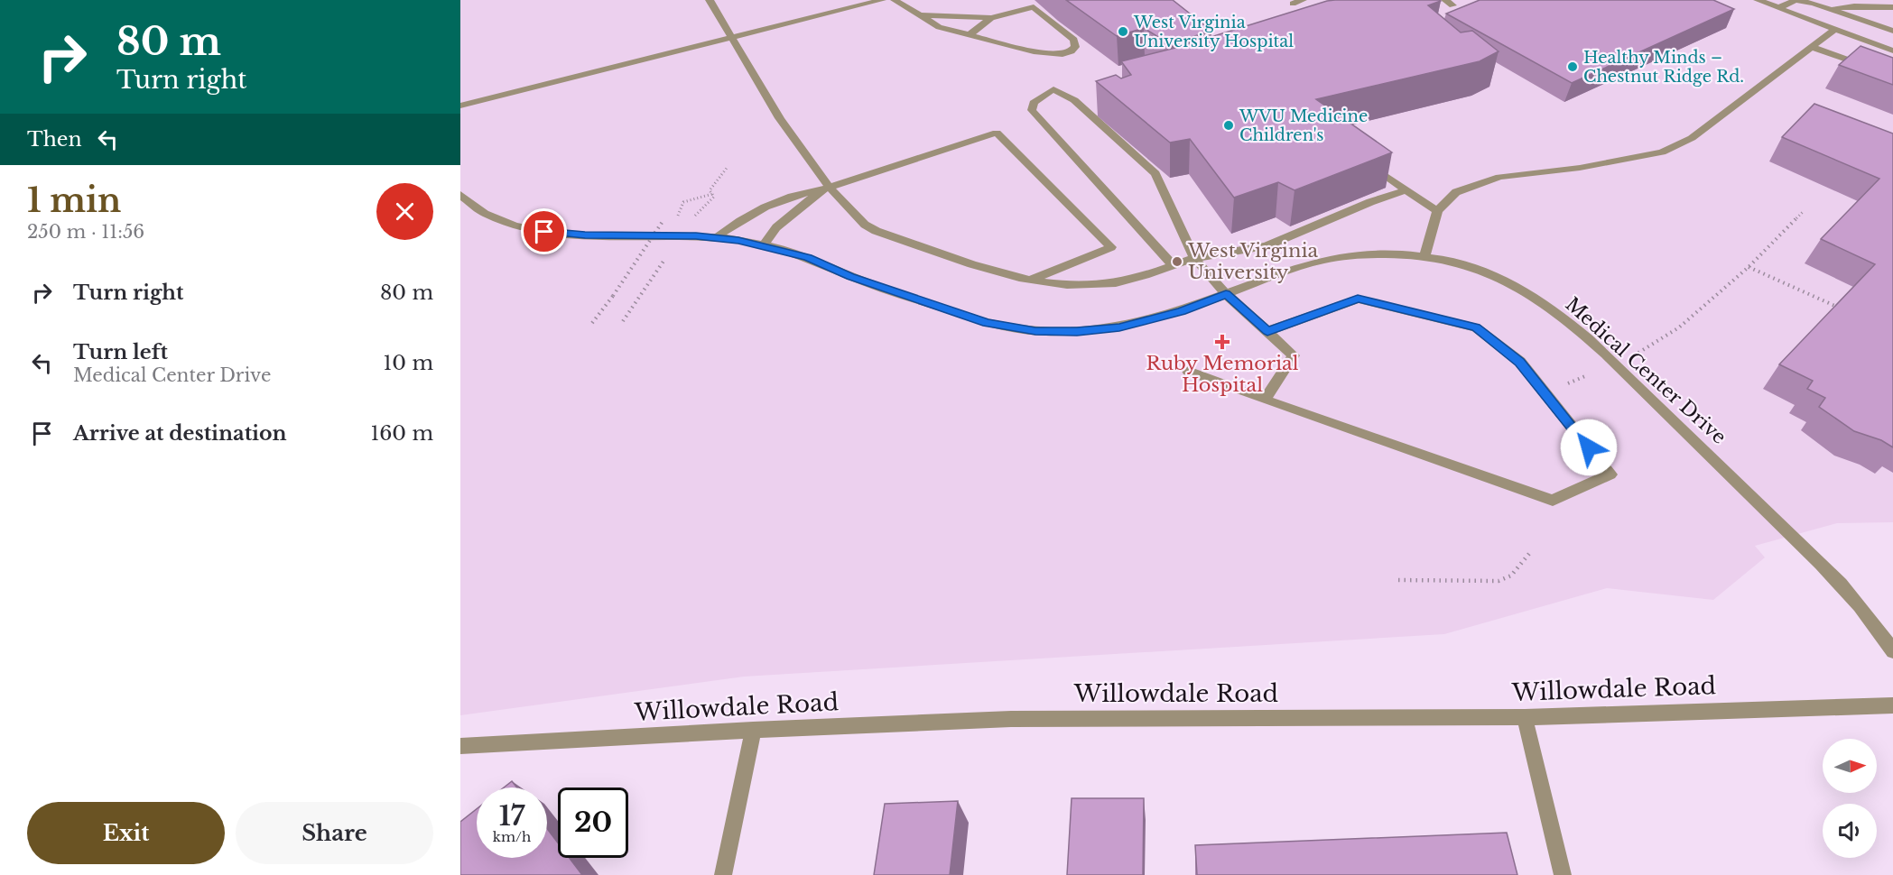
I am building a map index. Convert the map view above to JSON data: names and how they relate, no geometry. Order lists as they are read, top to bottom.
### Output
{
  "streets": {
    "street": ["Medical Center Drive", "Willowdale Road"]
  },
  "places": {
    "other": [
      "West Virginia University Hospital",
      "Healthy Minds – Chestnut Ridge Rd.",
      "WVU Medicine Children's",
      "West Virginia University"
    ],
    "health": ["Ruby Memorial Hospital"]
  },
  "north": "right",
  "page": {
    "turn": ["80 m", "Turn right"],
    "then": "Then",
    "heading": ["1 min", "250 m · 11:56"],
    "list": [
      {
        "name": "Turn right",
        "value": "80 m"
      },
      {
        "name": "Turn left",
        "note": "Medical Center Drive",
        "value": "10 m"
      },
      {
        "name": "Arrive at destination",
        "value": "160 m"
      }
    ],
    "speed": "17 km/h",
    "limit": "20",
    "buttons": ["Exit", "Share"]
  }
}
